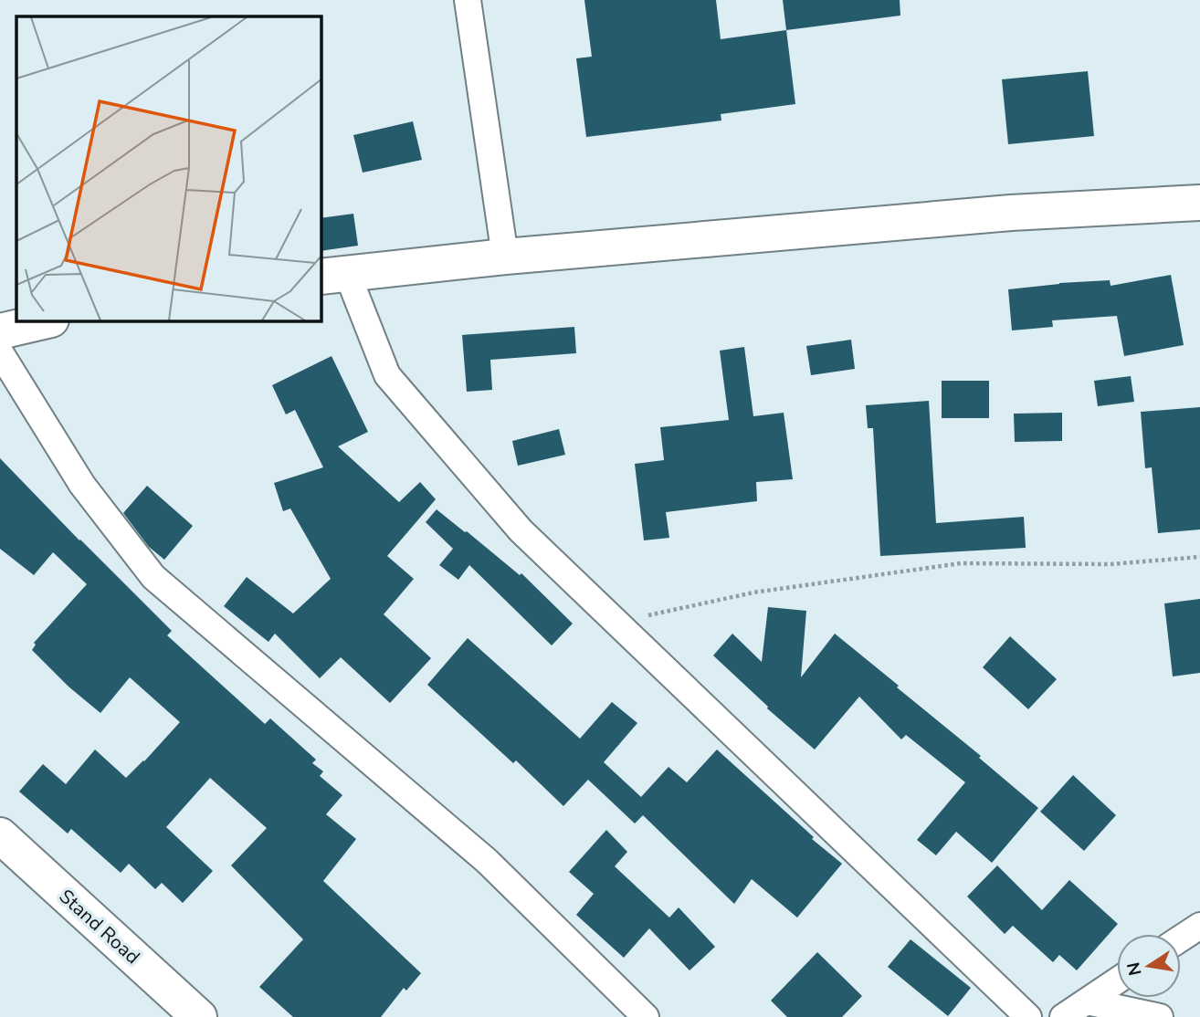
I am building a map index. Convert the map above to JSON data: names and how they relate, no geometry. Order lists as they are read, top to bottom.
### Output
{
  "streets": {
    "main road": ["Stand Road"]
  },
  "north": "left"
}
